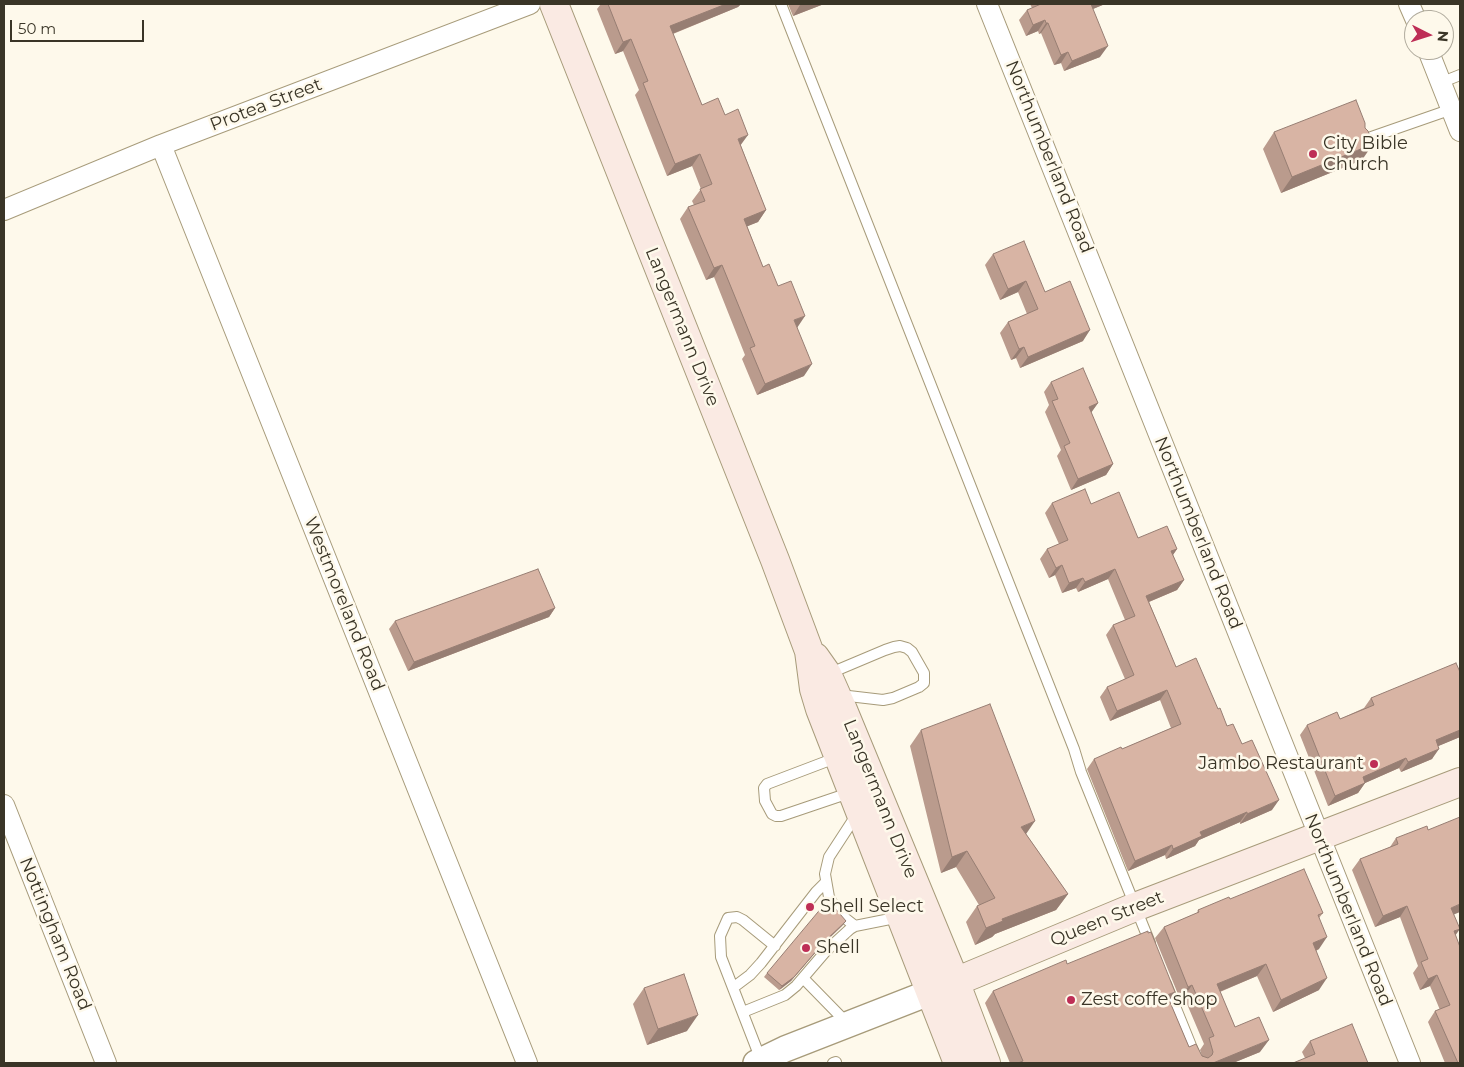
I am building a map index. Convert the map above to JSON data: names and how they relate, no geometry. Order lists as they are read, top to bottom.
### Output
{
  "streets": {
    "main road": ["Langermann Drive", "Queen Street"],
    "street": [
      "Protea Street",
      "Northumberland Road",
      "Westmoreland Road",
      "Nottingham Road"
    ]
  },
  "crossings": [
    ["Protea Street", "Westmoreland Road"],
    ["Northumberland Road", "Queen Street"],
    ["Langermann Drive", "Queen Street"]
  ],
  "places": [
    "City Bible Church",
    "Jambo Restaurant",
    "Shell Select",
    "Shell",
    "Zest coffe shop"
  ],
  "scale_bar": "50 m",
  "north": "right"
}
